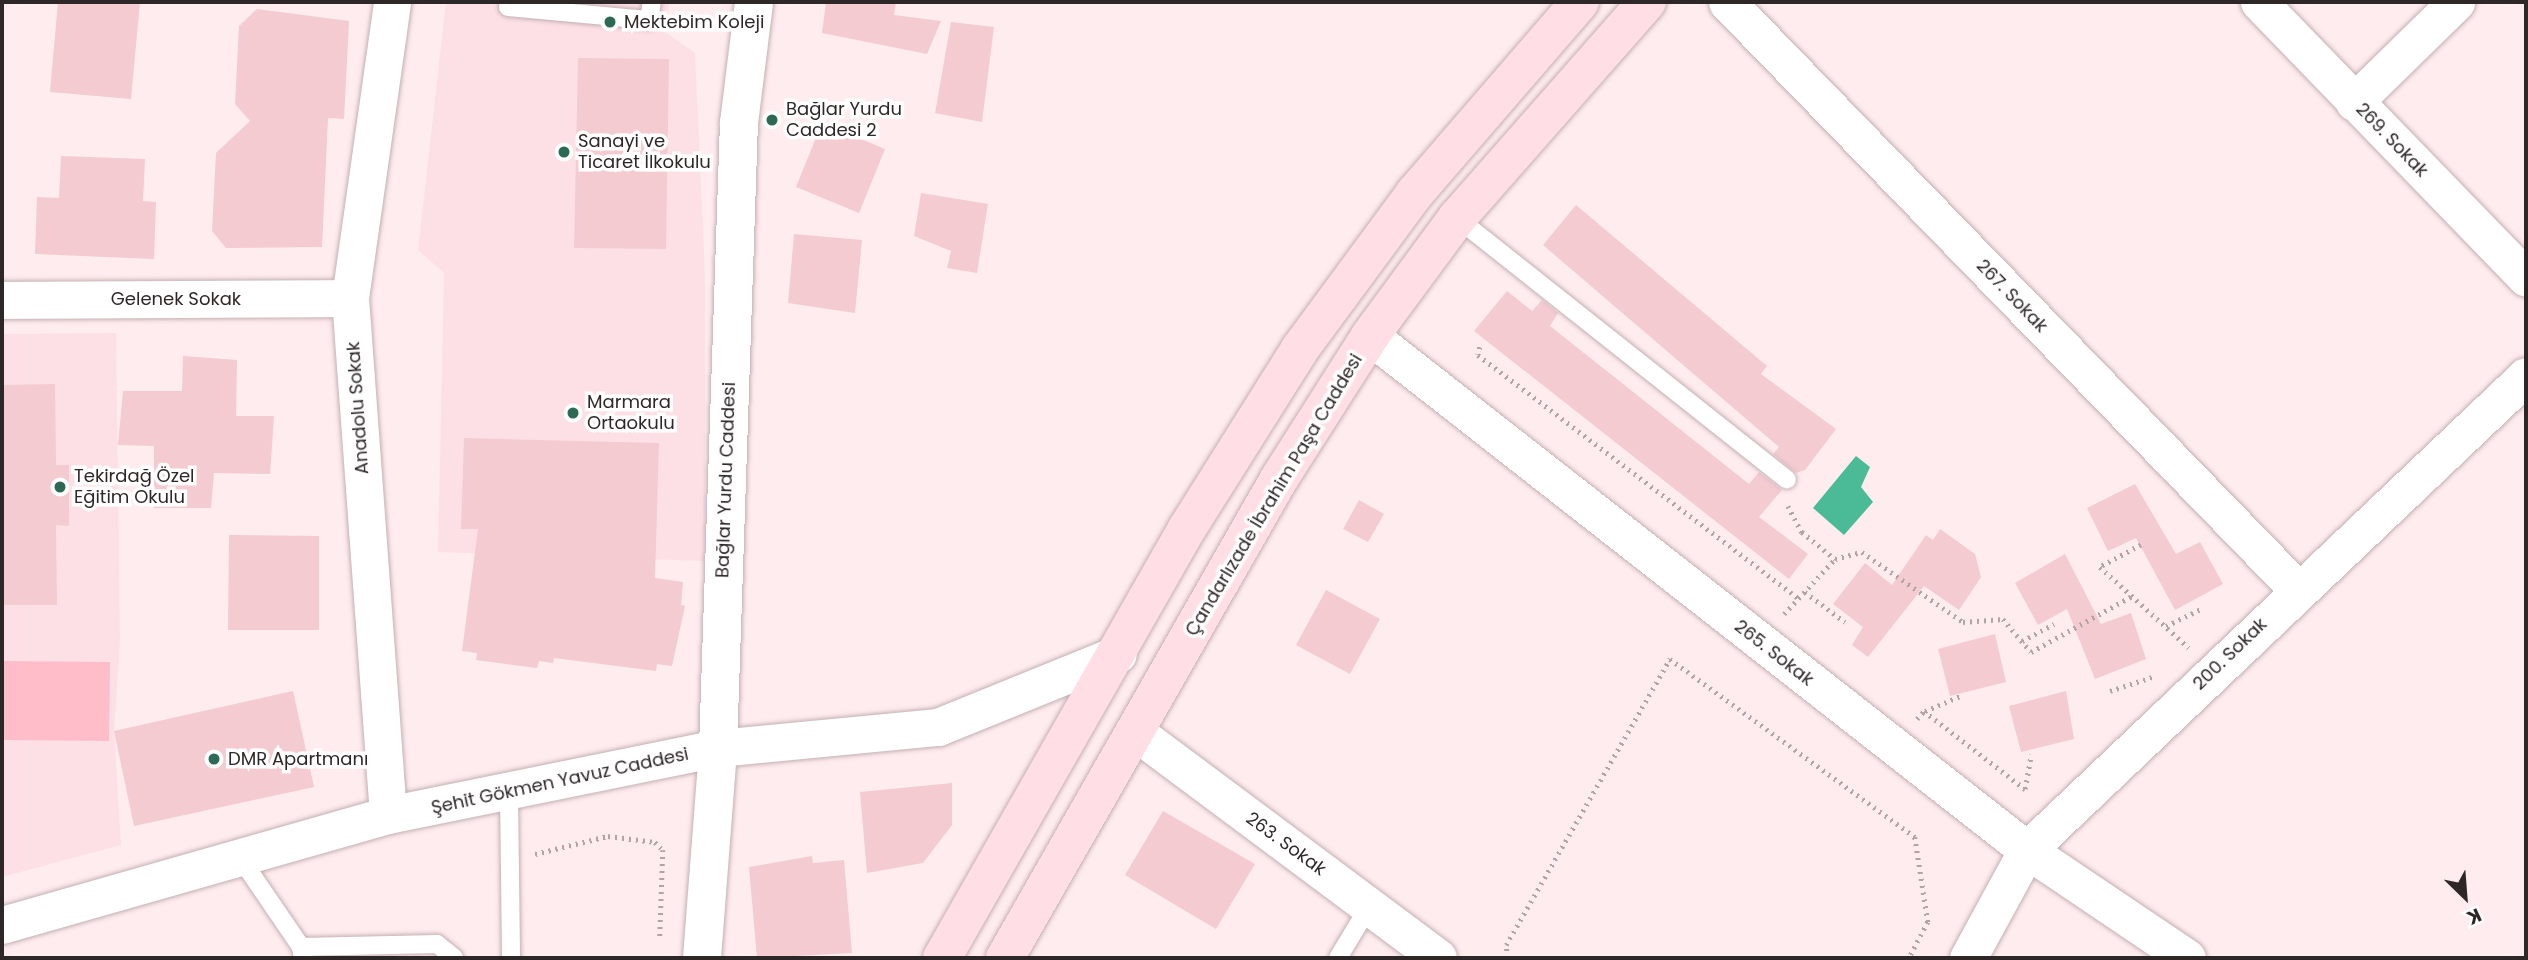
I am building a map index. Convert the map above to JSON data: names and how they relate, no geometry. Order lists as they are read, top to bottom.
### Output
{
  "streets": {
    "main road": ["Çandarlızade İbrahim Paşa Caddesi"],
    "street": [
      "269. Sokak",
      "267. Sokak",
      "Gelenek Sokak",
      "Anadolu Sokak",
      "Bağlar Yurdu Caddesi",
      "265. Sokak",
      "200. Sokak",
      "Şehit Gökmen Yavuz Caddesi",
      "263. Sokak"
    ]
  },
  "crossings": [
    ["267. Sokak", "200. Sokak"],
    ["Gelenek Sokak", "Anadolu Sokak"],
    ["Anadolu Sokak", "Şehit Gökmen Yavuz Caddesi"],
    ["Bağlar Yurdu Caddesi", "Şehit Gökmen Yavuz Caddesi"],
    ["Çandarlızade İbrahim Paşa Caddesi", "265. Sokak"],
    ["Çandarlızade İbrahim Paşa Caddesi", "263. Sokak"],
    ["265. Sokak", "200. Sokak"]
  ],
  "places": [
    "Mektebim Koleji",
    "Bağlar Yurdu Caddesi 2",
    "Sanayi ve Ticaret İlkokulu",
    "Marmara Ortaokulu",
    "Tekirdağ Özel Eğitim Okulu",
    "DMR Apartmanı"
  ],
  "north": "bottom right"
}
